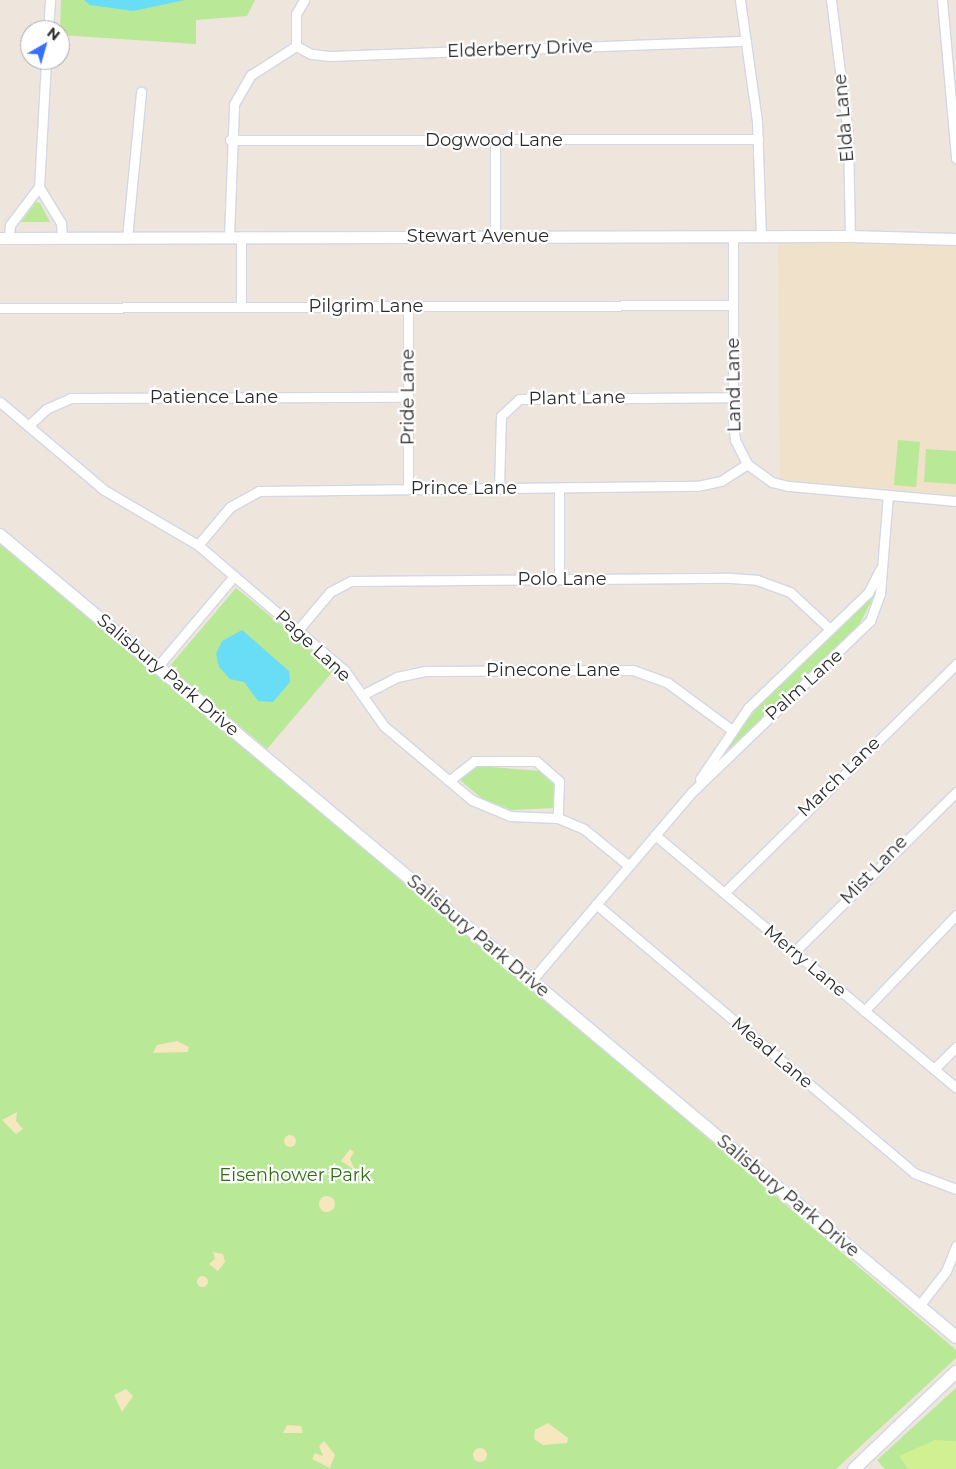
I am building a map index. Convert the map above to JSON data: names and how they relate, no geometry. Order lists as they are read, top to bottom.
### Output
{
  "streets": {
    "main road": ["Salisbury Park Drive"],
    "street": [
      "Elderberry Drive",
      "Elda Lane",
      "Dogwood Lane",
      "Stewart Avenue",
      "Pilgrim Lane",
      "Land Lane",
      "Patience Lane",
      "Pride Lane",
      "Plant Lane",
      "Prince Lane",
      "Polo Lane",
      "Page Lane",
      "Pinecone Lane",
      "Palm Lane",
      "March Lane",
      "Mist Lane",
      "Merry Lane",
      "Mead Lane"
    ]
  },
  "crossings": [
    ["Elda Lane", "Stewart Avenue"],
    ["Stewart Avenue", "Land Lane"],
    ["Pilgrim Lane", "Land Lane"],
    ["Pilgrim Lane", "Pride Lane"],
    ["Land Lane", "Plant Lane"],
    ["Land Lane", "Prince Lane"],
    ["Land Lane", "Palm Lane"],
    ["Patience Lane", "Pride Lane"],
    ["Patience Lane", "Page Lane"],
    ["Pride Lane", "Prince Lane"],
    ["Plant Lane", "Prince Lane"],
    ["Prince Lane", "Page Lane"],
    ["Polo Lane", "Page Lane"],
    ["Polo Lane", "Palm Lane"],
    ["Page Lane", "Pinecone Lane"],
    ["Page Lane", "Palm Lane"],
    ["Pinecone Lane", "Palm Lane"],
    ["Salisbury Park Drive", "Palm Lane"],
    ["Palm Lane", "Merry Lane"],
    ["Palm Lane", "Mead Lane"],
    ["March Lane", "Merry Lane"],
    ["Mist Lane", "Merry Lane"]
  ],
  "parks": ["Eisenhower Park"],
  "north": "top right"
}
